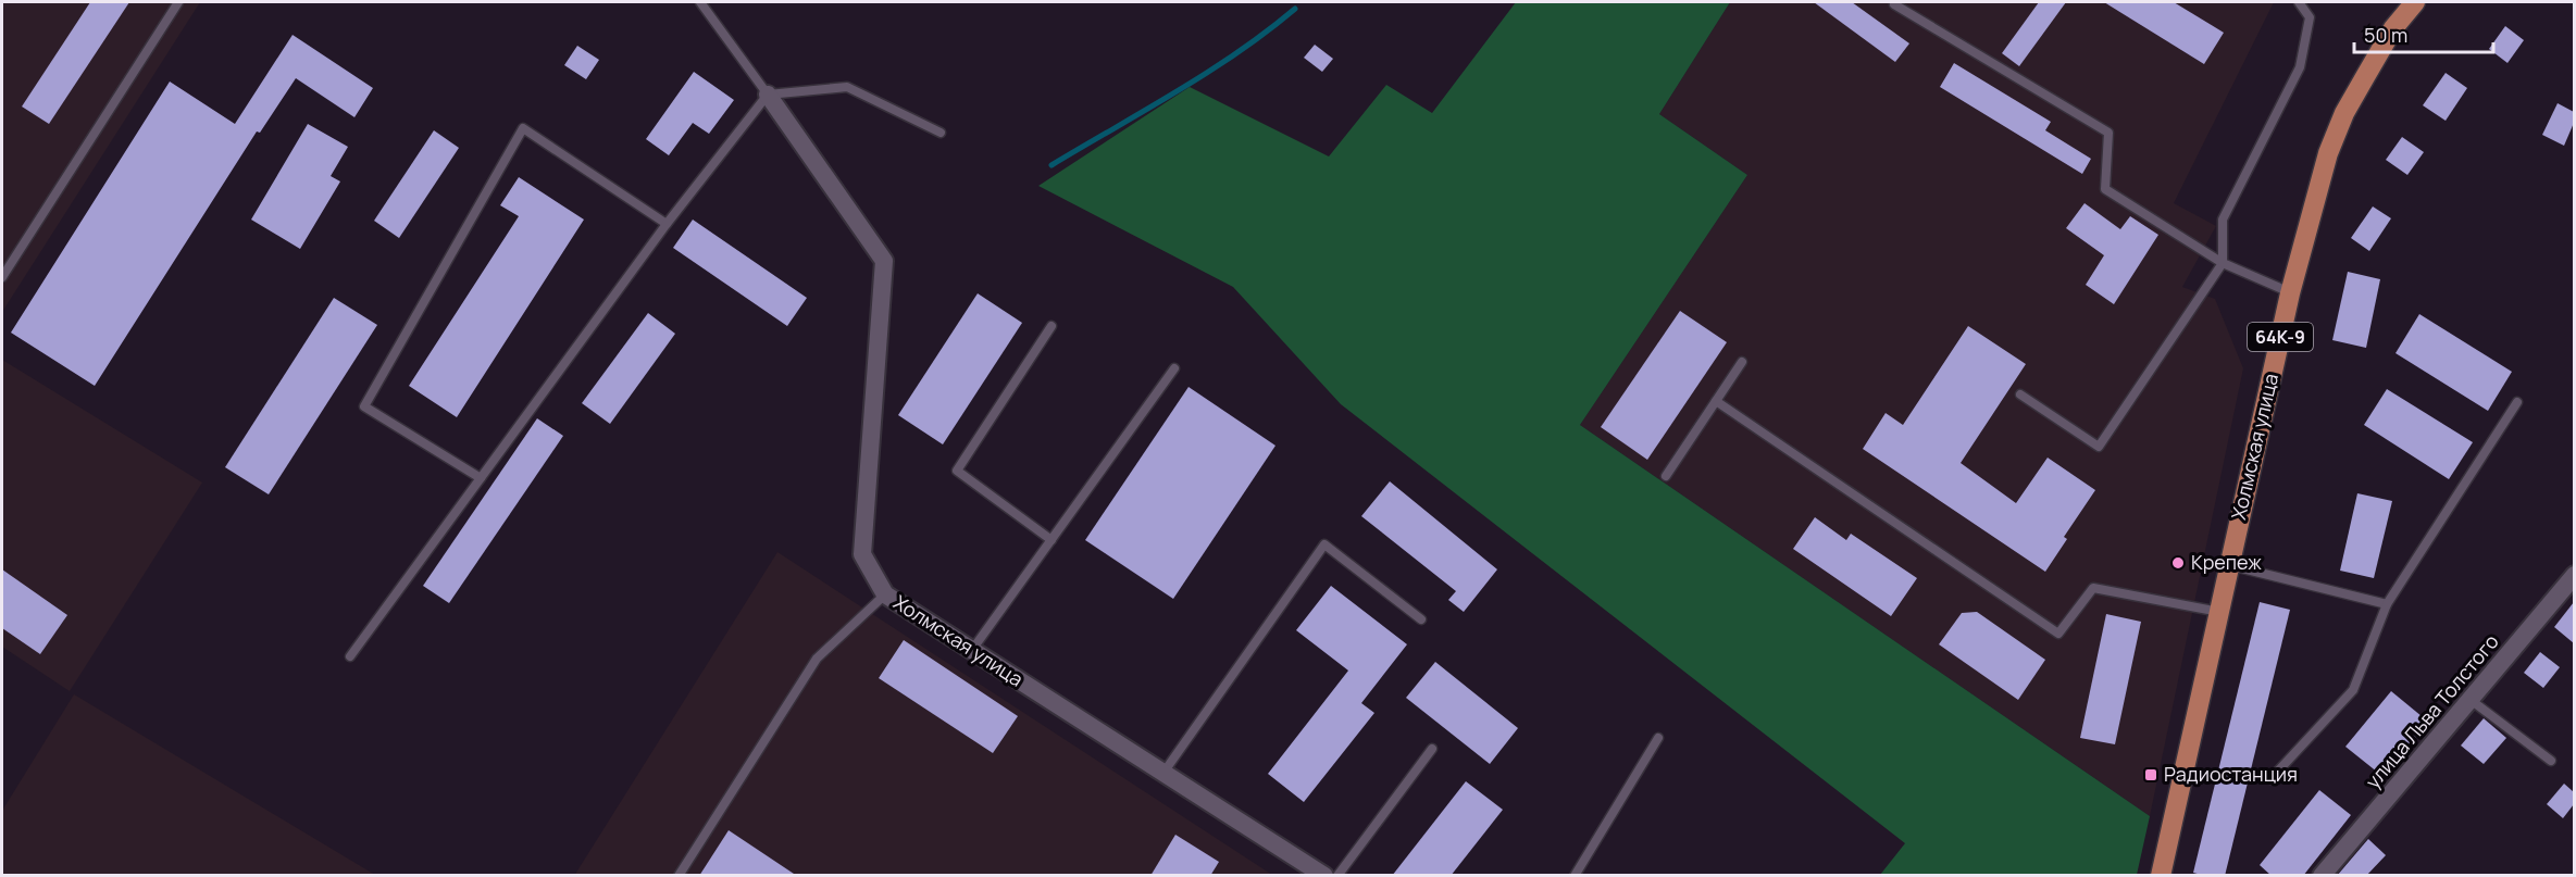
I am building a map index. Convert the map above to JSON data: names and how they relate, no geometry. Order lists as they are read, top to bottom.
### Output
{
  "streets": {
    "main road": ["64К-9", "Холмская улица"],
    "street": ["улица Льва Толстого"]
  },
  "places": {
    "other": ["Крепеж"],
    "transit": ["Радиостанция"]
  },
  "scale_bar": "50 m"
}
